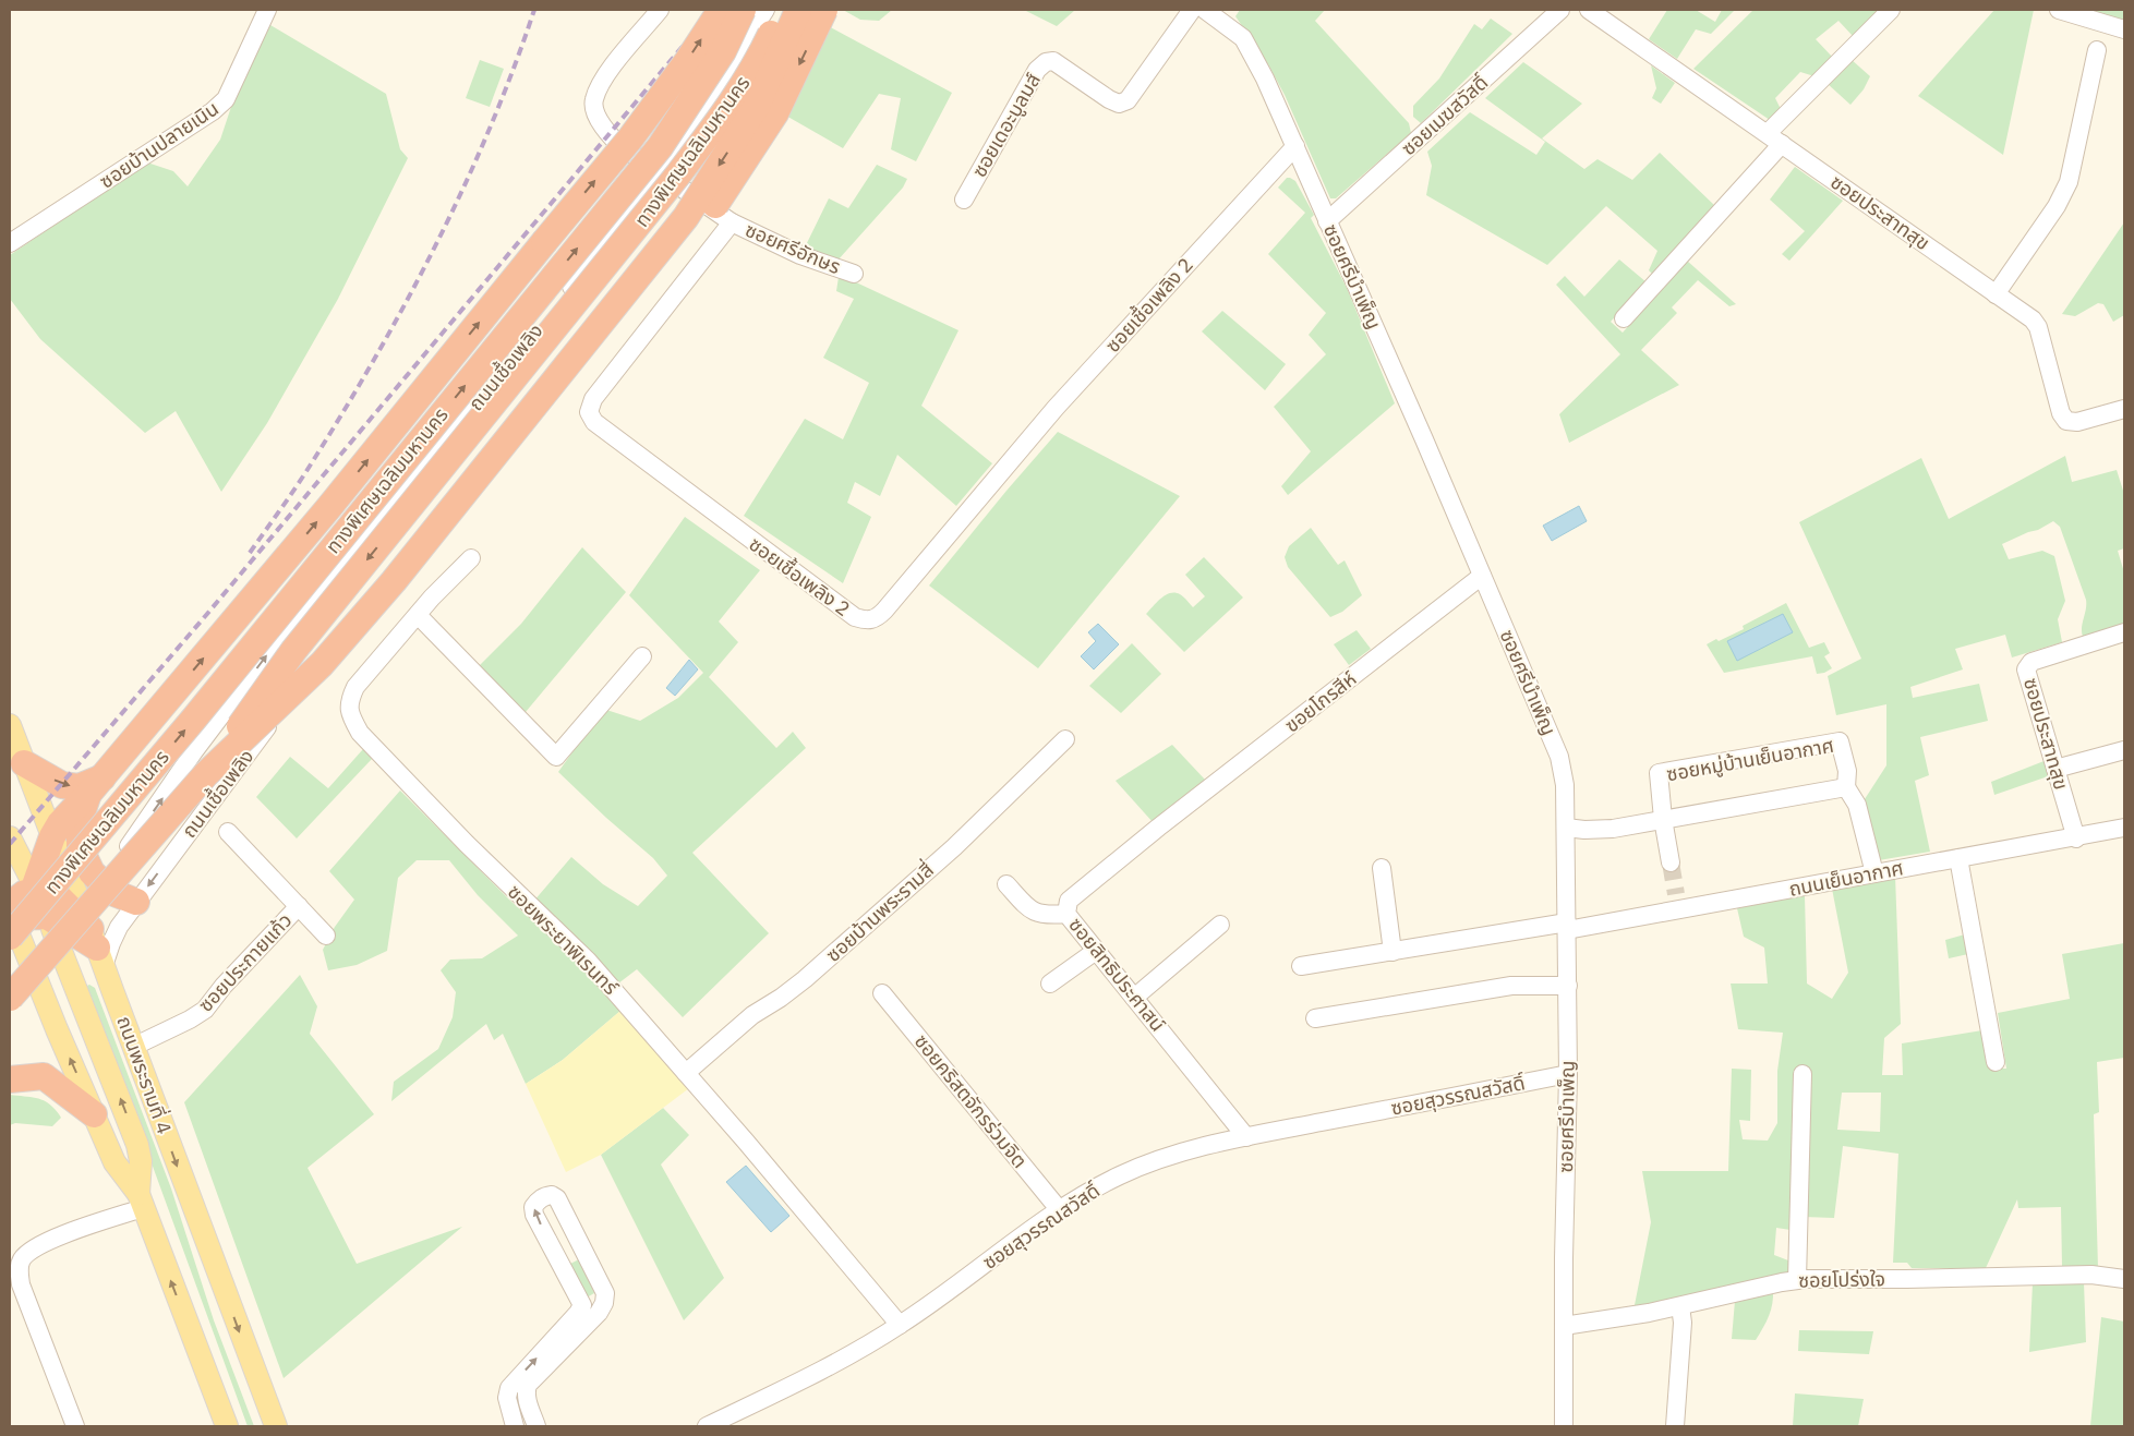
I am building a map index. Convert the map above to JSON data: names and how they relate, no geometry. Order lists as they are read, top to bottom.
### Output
{
  "streets": {
    "highway": ["ทางพิเศษเฉลิมมหานคร"],
    "main road": ["ถนนพระรามที่ 4"],
    "street": [
      "ซอยเมฆสวัสดิ์",
      "ซอยเดอะบูลมส์",
      "ซอยบ้านปลายเนิน",
      "ซอยประสาทสุข",
      "ซอยศรีอักษร",
      "ซอยศรีบำเพ็ญ",
      "ซอยเชื้อเพลิง 2",
      "ถนนเชื้อเพลิง",
      "ฃอยโกรสีห์",
      "ซอยหมู่บ้านเย็นอากาศ",
      "ถนนเย็นอากาศ",
      "ซอยบ้านพระรามสี่",
      "ซอยพระยาพิเรนทร์",
      "ซอยประกายแก้ว",
      "ซอยสิทธิประศาสน์",
      "ซอยสุวรรณสวัสดิ์",
      "ซอยคริสตจักรร่วมจิต",
      "ซอยโปร่งใจ"
    ]
  },
  "crossings": [
    ["ซอยเมฆสวัสดิ์", "ซอยศรีบำเพ็ญ"],
    ["ทางพิเศษเฉลิมมหานคร", "ถนนเชื้อเพลิง"],
    ["ทางพิเศษเฉลิมมหานคร", "ถนนพระรามที่ 4"],
    ["ซอยประสาทสุข", "ถนนเย็นอากาศ"],
    ["ซอยศรีอักษร", "ซอยเชื้อเพลิง 2"],
    ["ซอยศรีบำเพ็ญ", "ซอยเชื้อเพลิง 2"],
    ["ซอยศรีบำเพ็ญ", "ฃอยโกรสีห์"],
    ["ซอยศรีบำเพ็ญ", "ถนนเย็นอากาศ"],
    ["ซอยศรีบำเพ็ญ", "ซอยสุวรรณสวัสดิ์"],
    ["ซอยศรีบำเพ็ญ", "ซอยโปร่งใจ"],
    ["ถนนเชื้อเพลิง", "ถนนพระรามที่ 4"],
    ["ฃอยโกรสีห์", "ซอยสิทธิประศาสน์"],
    ["ซอยหมู่บ้านเย็นอากาศ", "ถนนเย็นอากาศ"],
    ["ซอยบ้านพระรามสี่", "ซอยพระยาพิเรนทร์"],
    ["ซอยพระยาพิเรนทร์", "ซอยสุวรรณสวัสดิ์"],
    ["ซอยประกายแก้ว", "ถนนพระรามที่ 4"],
    ["ซอยสิทธิประศาสน์", "ซอยสุวรรณสวัสดิ์"],
    ["ซอยสุวรรณสวัสดิ์", "ซอยคริสตจักรร่วมจิต"]
  ]
}
